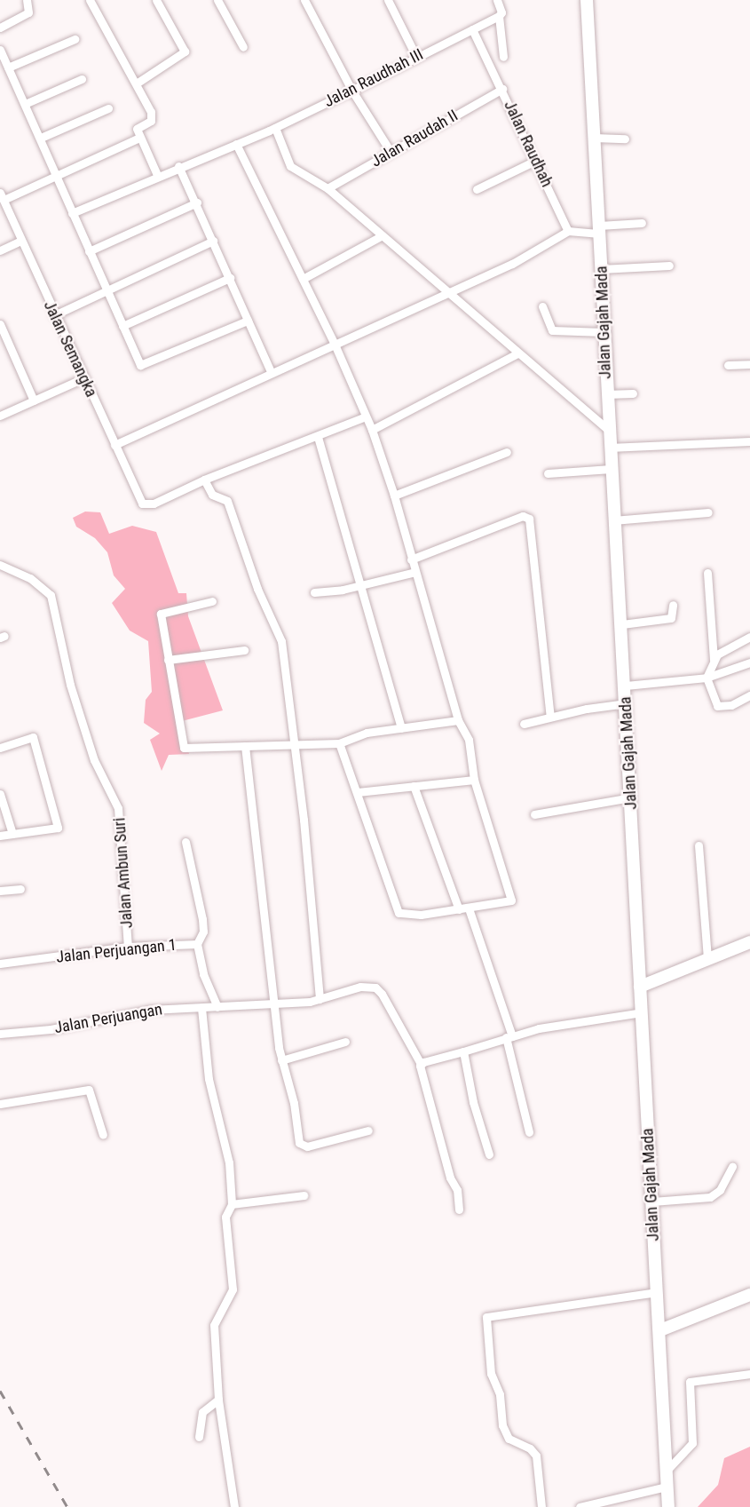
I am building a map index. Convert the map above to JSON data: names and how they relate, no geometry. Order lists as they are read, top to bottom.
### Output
{
  "streets": {
    "main road": ["Jalan Gajah Mada"],
    "street": [
      "Jalan Raudhah III",
      "Jalan Raudah II",
      "Jalan Raudhah",
      "Jalan Semangka",
      "Jalan Ambun Suri",
      "Jalan Perjuangan 1",
      "Jalan Perjuangan"
    ]
  },
  "crossings": [
    ["Jalan Raudhah III", "Jalan Raudhah"],
    ["Jalan Raudah II", "Jalan Raudhah"],
    ["Jalan Ambun Suri", "Jalan Perjuangan 1"],
    ["Jalan Perjuangan 1", "Jalan Perjuangan"]
  ]
}
